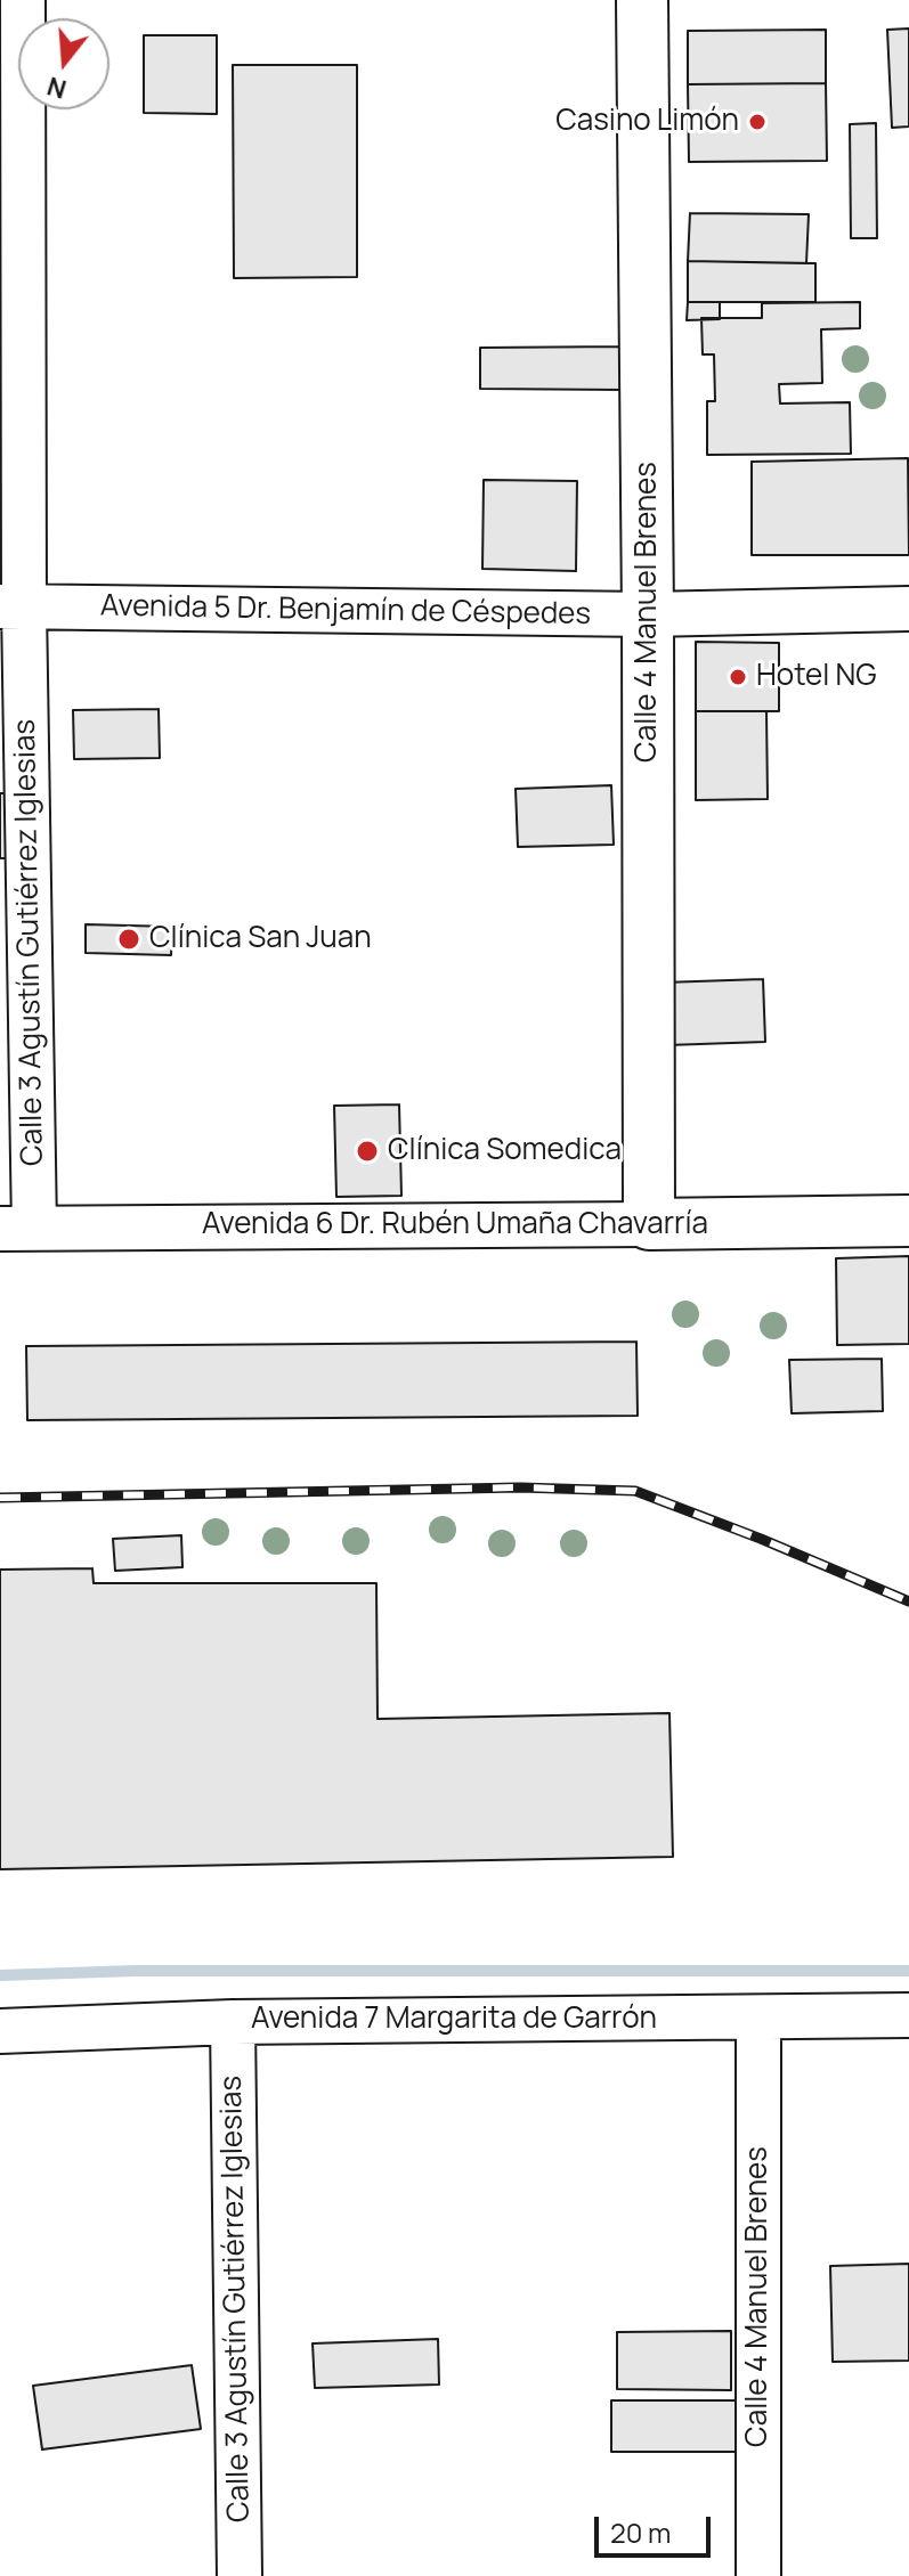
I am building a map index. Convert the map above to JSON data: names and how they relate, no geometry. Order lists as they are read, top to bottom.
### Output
{
  "streets": {
    "main road": ["Calle 4 Manuel Brenes", "Avenida 6 Dr. Rubén Umaña Chavarría"],
    "street": ["Avenida 5 Dr. Benjamín de Céspedes", "Calle 3 Agustín Gutiérrez Iglesias", "Avenida 7 Margarita de Garrón"]
  },
  "crossings": [
    ["Avenida 5 Dr. Benjamín de Céspedes", "Calle 4 Manuel Brenes"],
    ["Avenida 5 Dr. Benjamín de Céspedes", "Calle 3 Agustín Gutiérrez Iglesias"],
    ["Calle 4 Manuel Brenes", "Avenida 6 Dr. Rubén Umaña Chavarría"],
    ["Calle 4 Manuel Brenes", "Avenida 7 Margarita de Garrón"],
    ["Calle 3 Agustín Gutiérrez Iglesias", "Avenida 6 Dr. Rubén Umaña Chavarría"],
    ["Calle 3 Agustín Gutiérrez Iglesias", "Avenida 7 Margarita de Garrón"]
  ],
  "places": [
    "Casino Limón",
    "Hotel NG",
    "Clínica San Juan",
    "Clínica Somedica"
  ],
  "scale_bar": "20 m",
  "north": "bottom"
}
